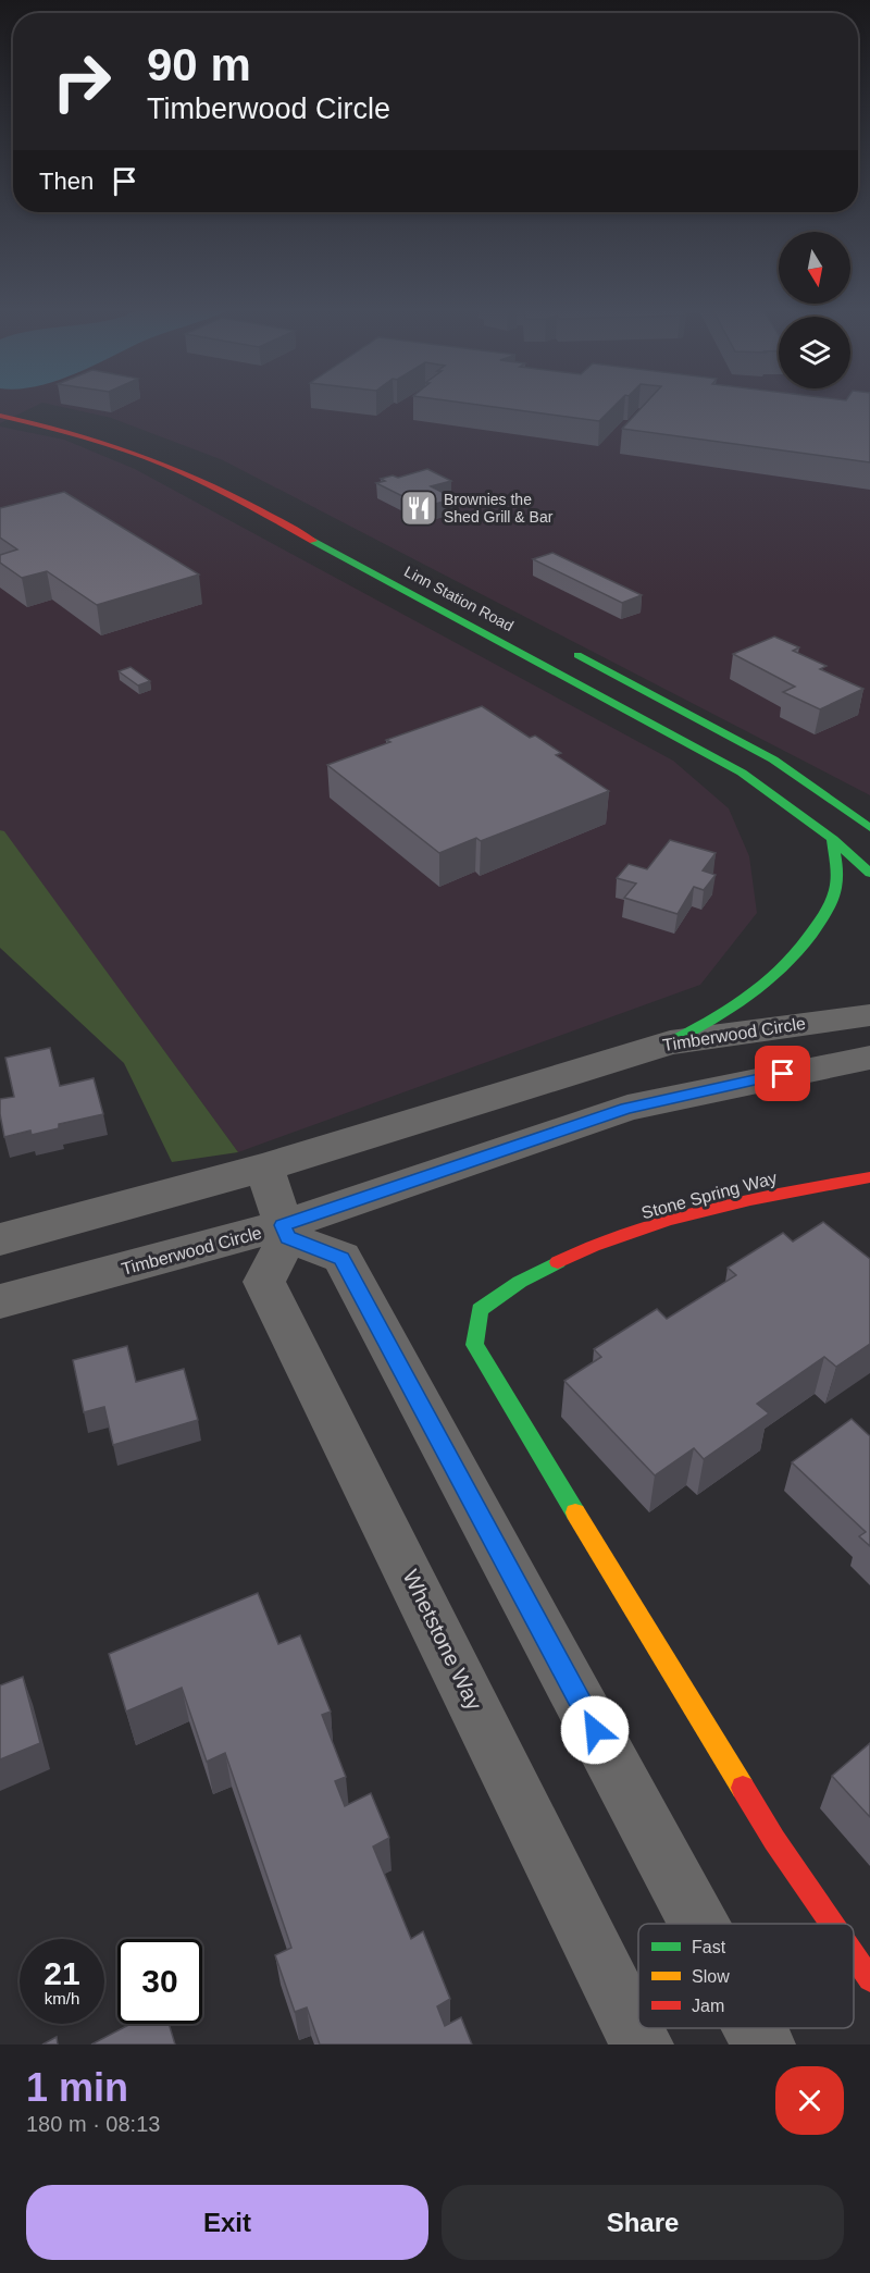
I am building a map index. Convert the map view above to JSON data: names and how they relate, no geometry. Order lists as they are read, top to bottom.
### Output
{
  "streets": {
    "street": [
      "Linn Station Road",
      "Timberwood Circle",
      "Stone Spring Way",
      "Whetstone Way"
    ]
  },
  "crossings": [
    ["Timberwood Circle", "Whetstone Way"]
  ],
  "places": {
    "restaurant": ["Brownies the Shed Grill & Bar"]
  },
  "legend": ["Fast", "Slow", "Jam"],
  "north": "bottom",
  "page": {
    "turn": ["90 m", "Timberwood Circle"],
    "then": "Then",
    "speed": "21 km/h",
    "limit": "30",
    "heading": ["1 min", "180 m · 08:13"],
    "buttons": ["Exit", "Share"]
  }
}
